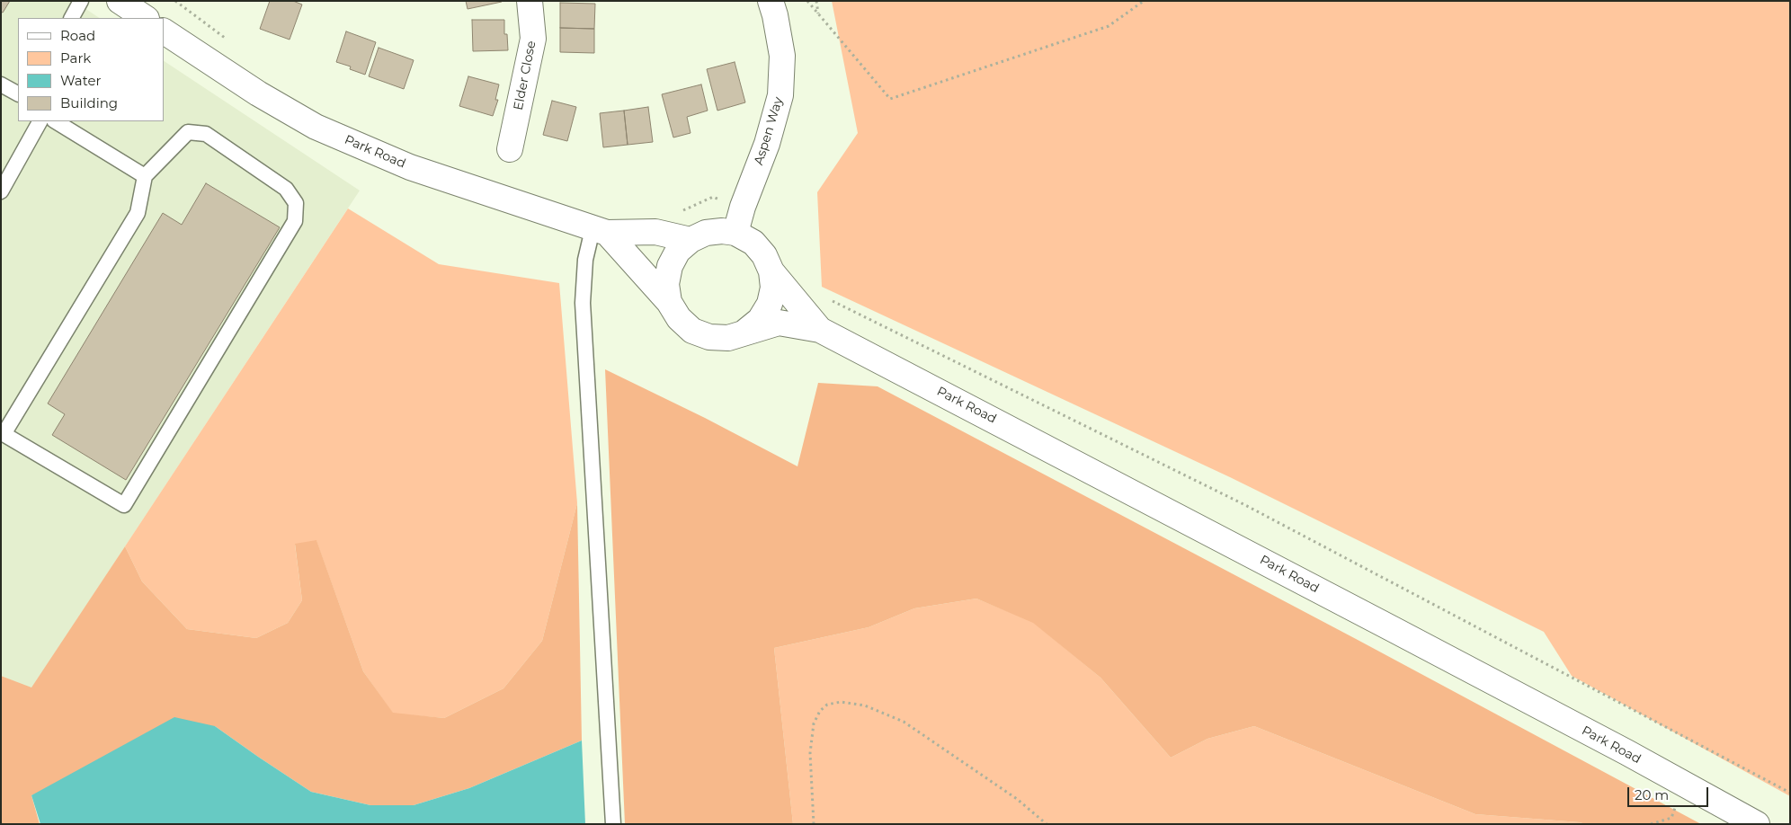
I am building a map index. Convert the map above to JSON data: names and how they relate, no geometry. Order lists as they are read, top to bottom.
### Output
{
  "streets": {
    "main road": ["Elder Close", "Aspen Way", "Park Road"]
  },
  "crossings": [
    ["Aspen Way", "Park Road"]
  ],
  "legend": [
    "Road",
    "Park",
    "Water",
    "Building"
  ],
  "scale_bar": "20 m"
}
